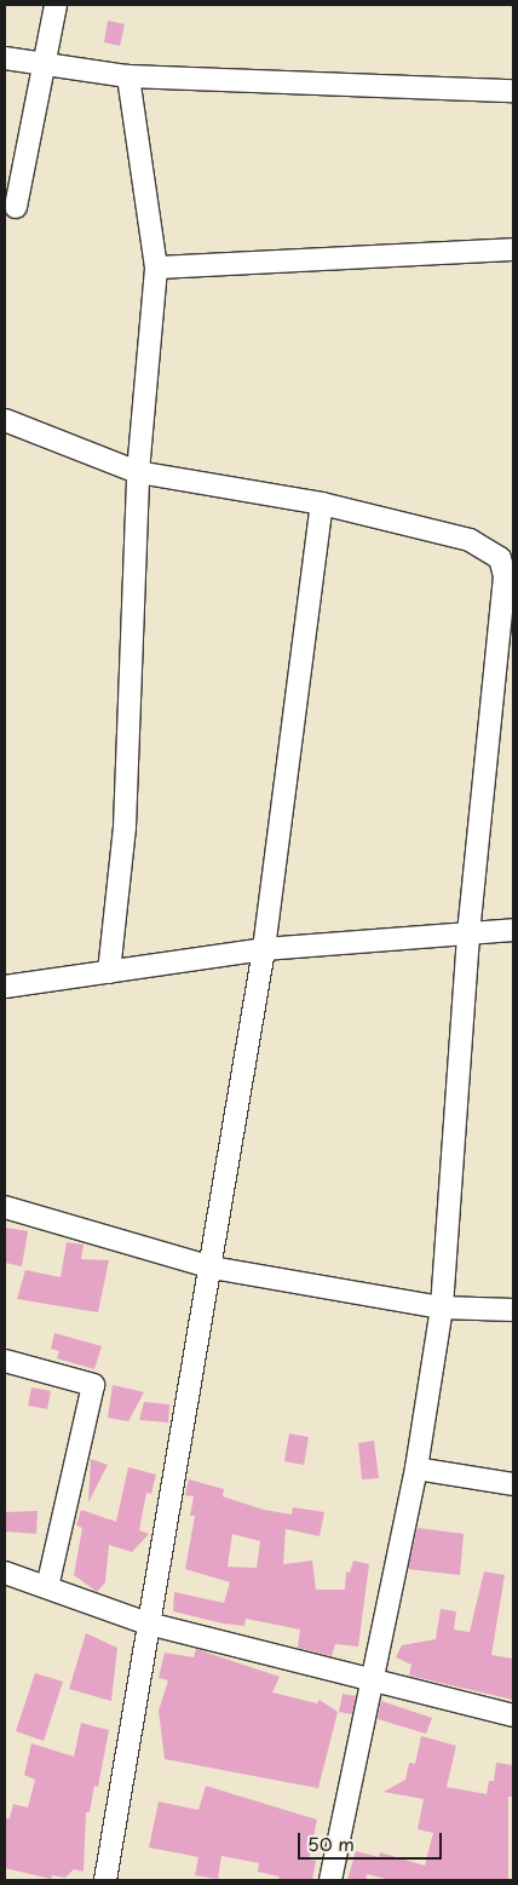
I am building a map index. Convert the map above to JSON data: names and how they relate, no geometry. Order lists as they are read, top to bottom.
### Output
{
  "scale_bar": "50 m"
}
